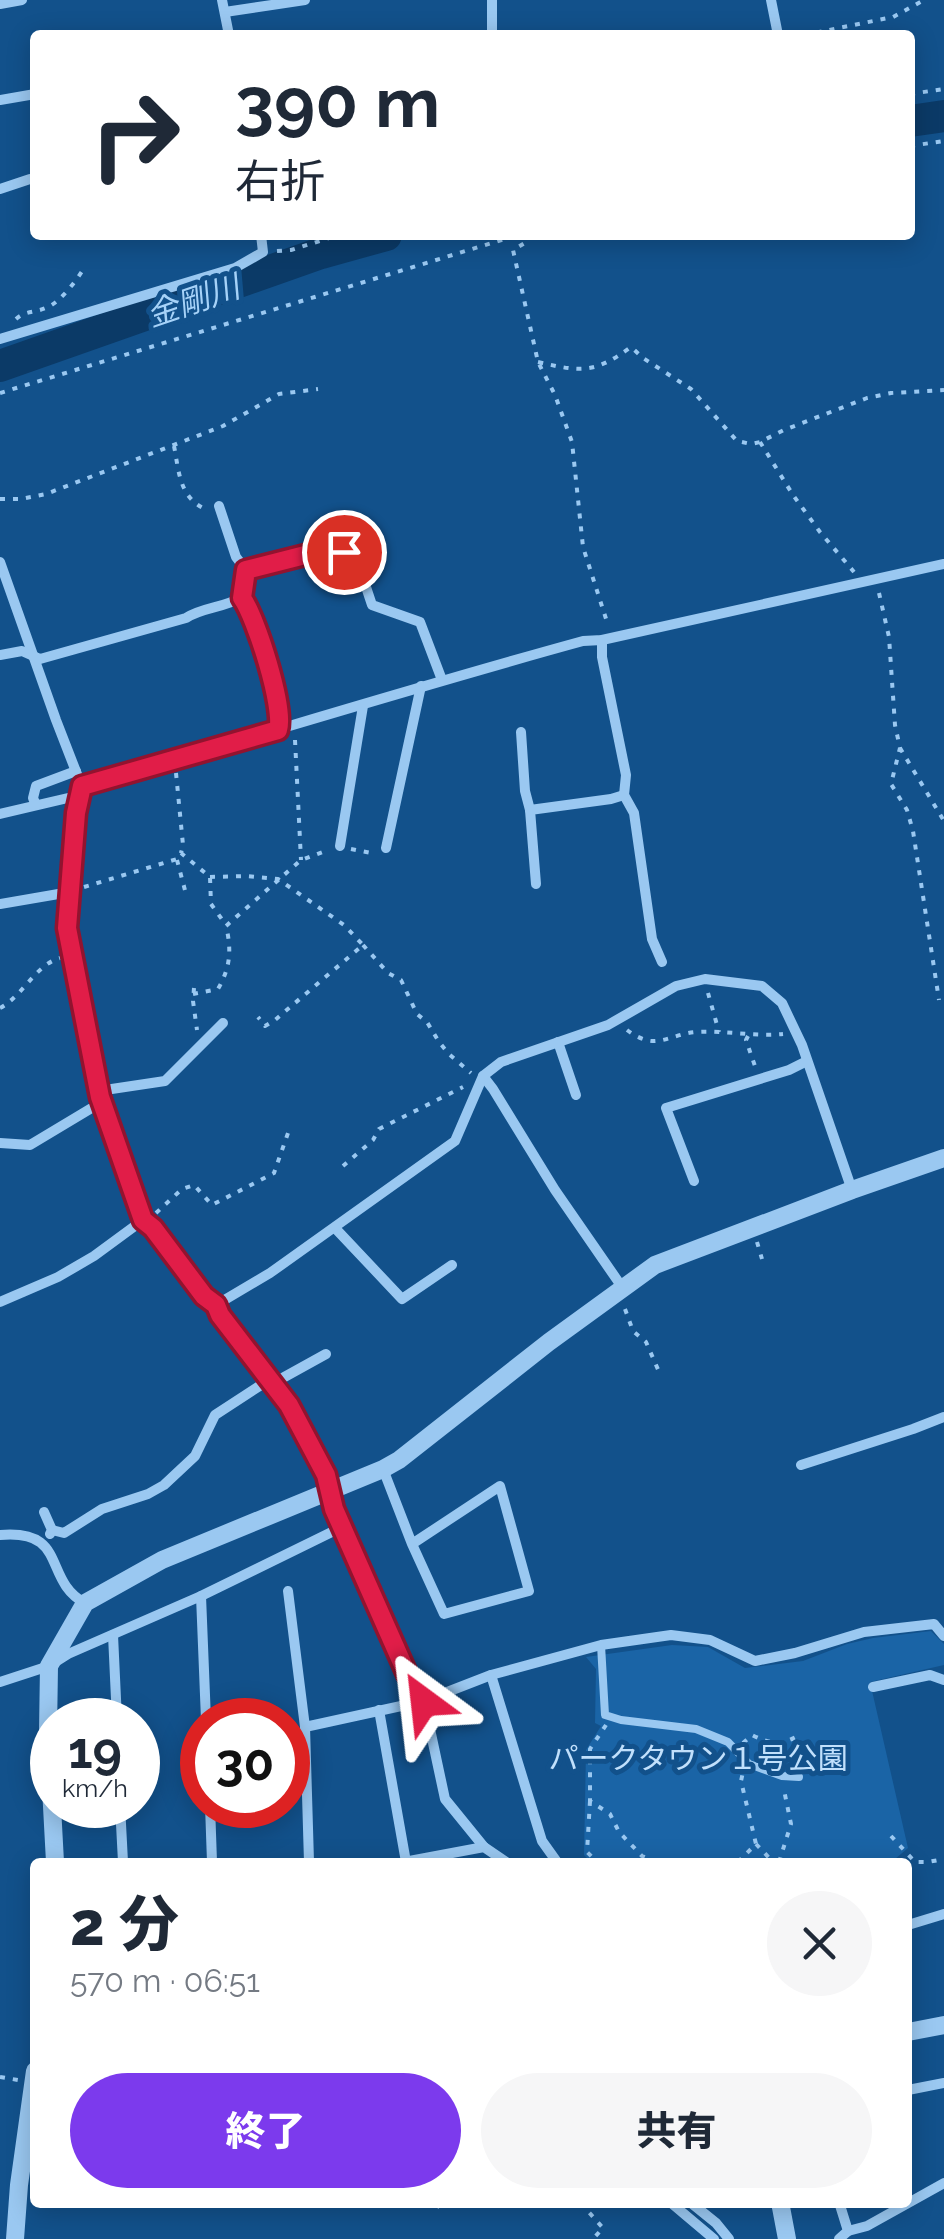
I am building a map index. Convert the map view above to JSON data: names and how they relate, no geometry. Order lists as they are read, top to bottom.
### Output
{
  "water": ["金剛川"],
  "parks": ["パークタウン１号公園"],
  "page": {
    "turn": ["390 m", "右折"],
    "speed": "19 km/h",
    "limit": "30",
    "heading": ["2 分", "570 m · 06:51"],
    "buttons": ["終了", "共有"]
  }
}
